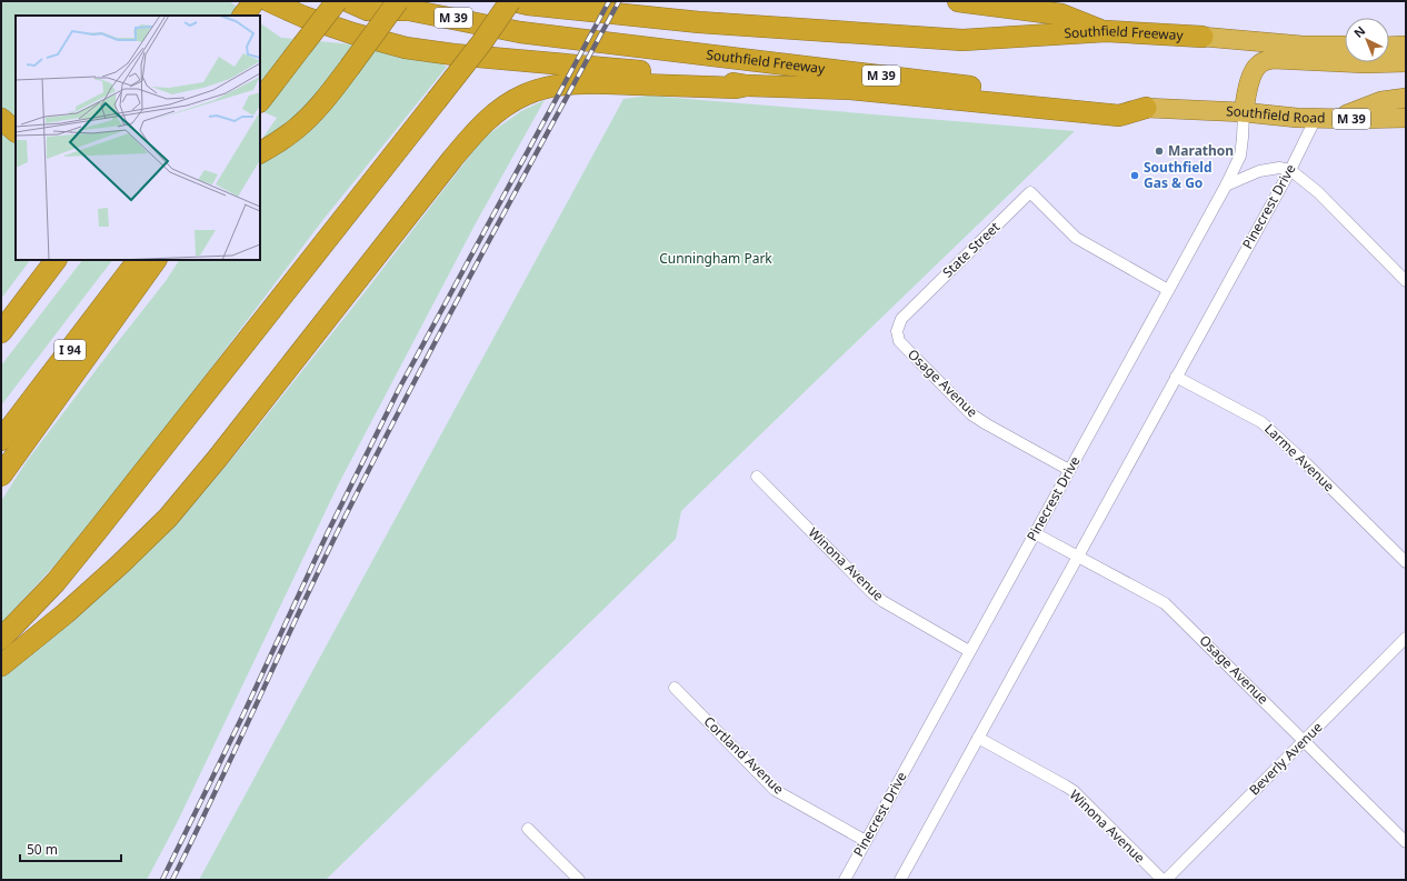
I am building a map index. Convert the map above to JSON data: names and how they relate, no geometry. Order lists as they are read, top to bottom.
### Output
{
  "streets": {
    "highway": [
      "M 39",
      "Southfield Freeway",
      "Southfield Road",
      "I 94"
    ],
    "street": [
      "Pinecrest Drive",
      "State Street",
      "Osage Avenue",
      "Larme Avenue",
      "Winona Avenue",
      "Cortland Avenue",
      "Beverly Avenue"
    ]
  },
  "crossings": [
    ["Southfield Freeway", "Southfield Road"],
    ["Southfield Road", "Pinecrest Drive"],
    ["Pinecrest Drive", "State Street"],
    ["Pinecrest Drive", "Osage Avenue"],
    ["Pinecrest Drive", "Larme Avenue"],
    ["Pinecrest Drive", "Winona Avenue"],
    ["Pinecrest Drive", "Cortland Avenue"],
    ["State Street", "Osage Avenue"],
    ["Osage Avenue", "Beverly Avenue"]
  ],
  "parks": ["Cunningham Park"],
  "places": ["Marathon", "Southfield Gas & Go"],
  "scale_bar": "50 m",
  "north": "top left"
}
